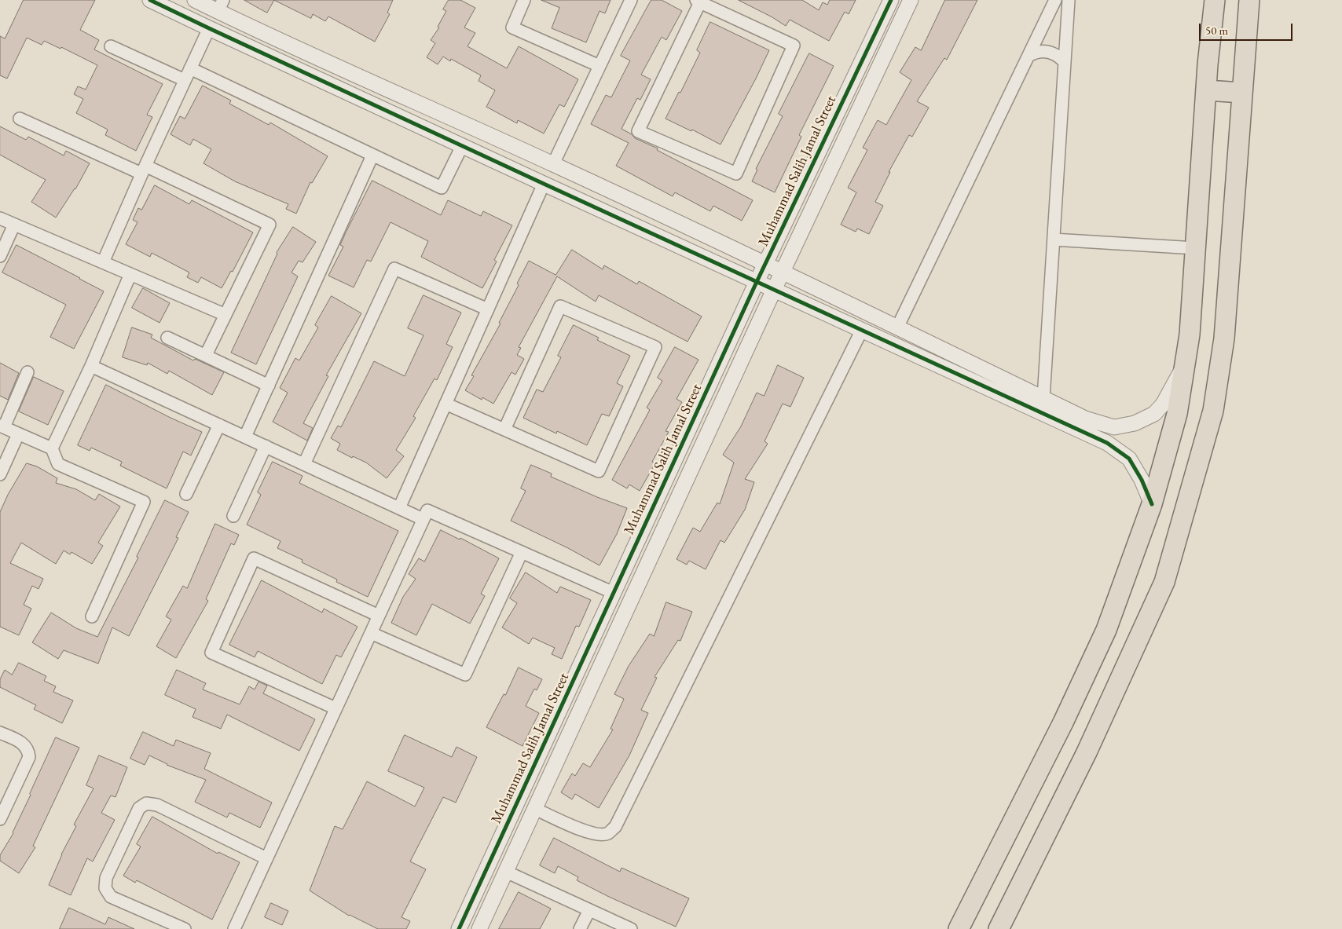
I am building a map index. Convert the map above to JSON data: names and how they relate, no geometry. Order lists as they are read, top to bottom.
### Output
{
  "streets": {
    "street": ["Muhammad Salih Jamal Street"]
  },
  "scale_bar": "50 m"
}
